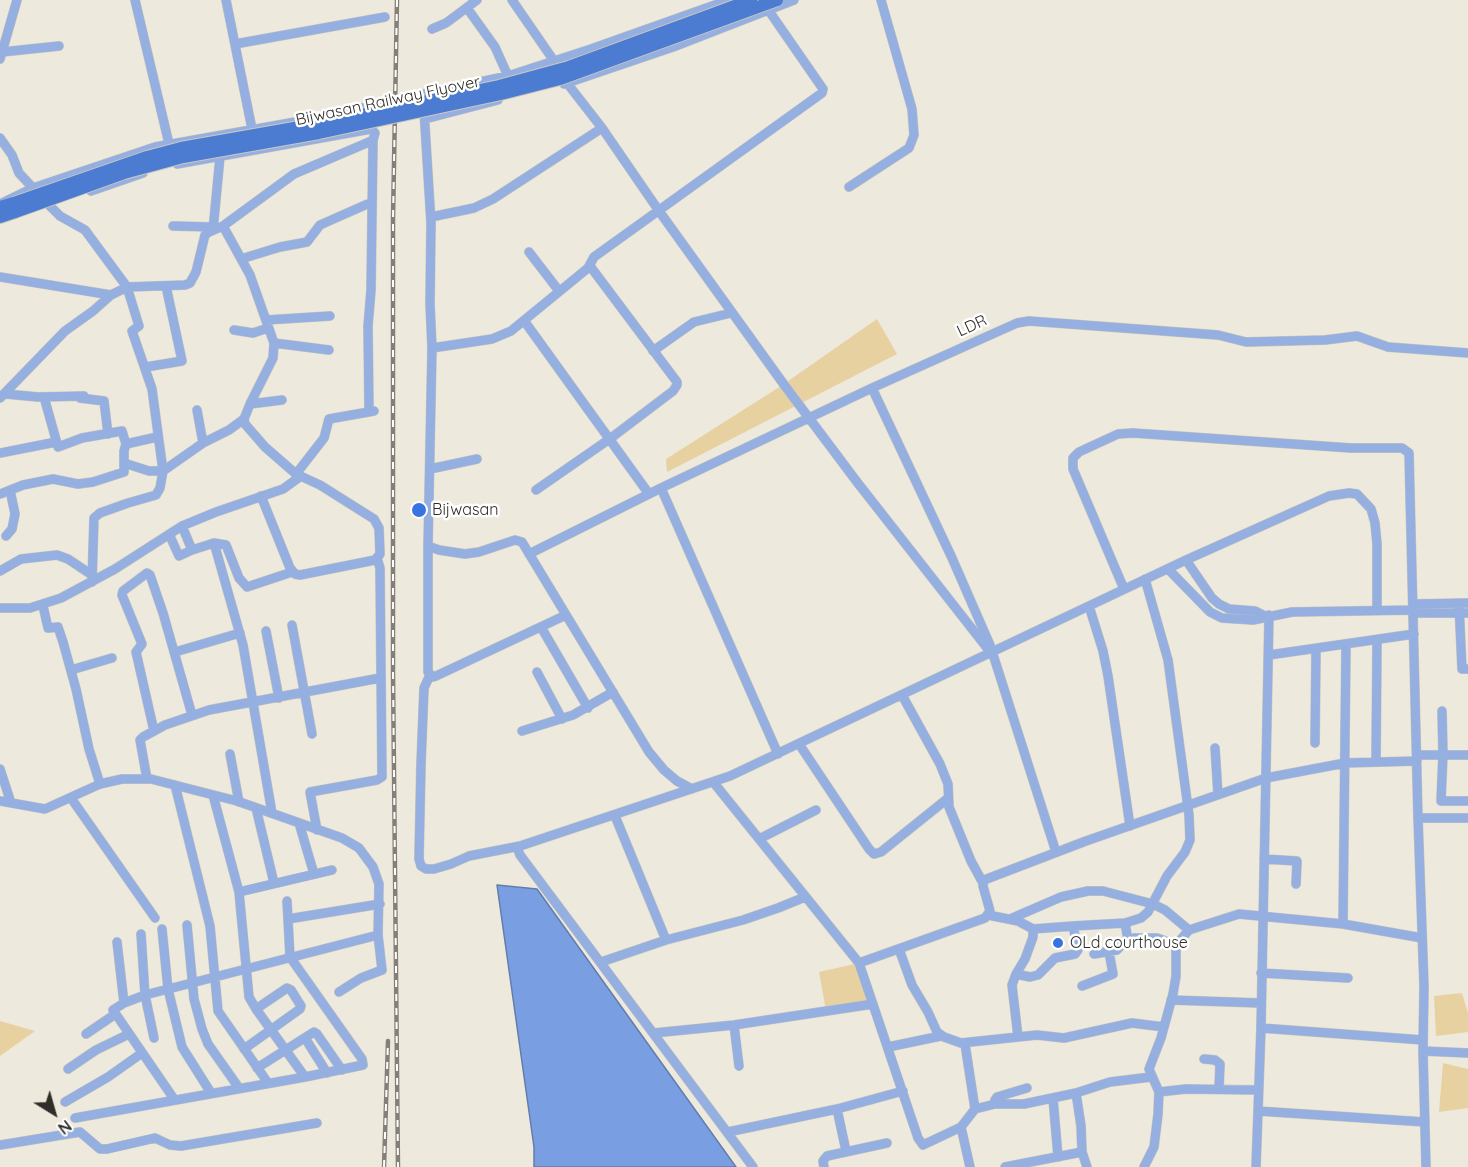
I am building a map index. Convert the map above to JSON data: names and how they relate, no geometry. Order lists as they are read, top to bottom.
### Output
{
  "streets": {
    "main road": ["Bijwasan Railway Flyover"],
    "street": ["LDR"]
  },
  "places": ["Bijwasan", "OLd courthouse"],
  "north": "bottom right"
}
